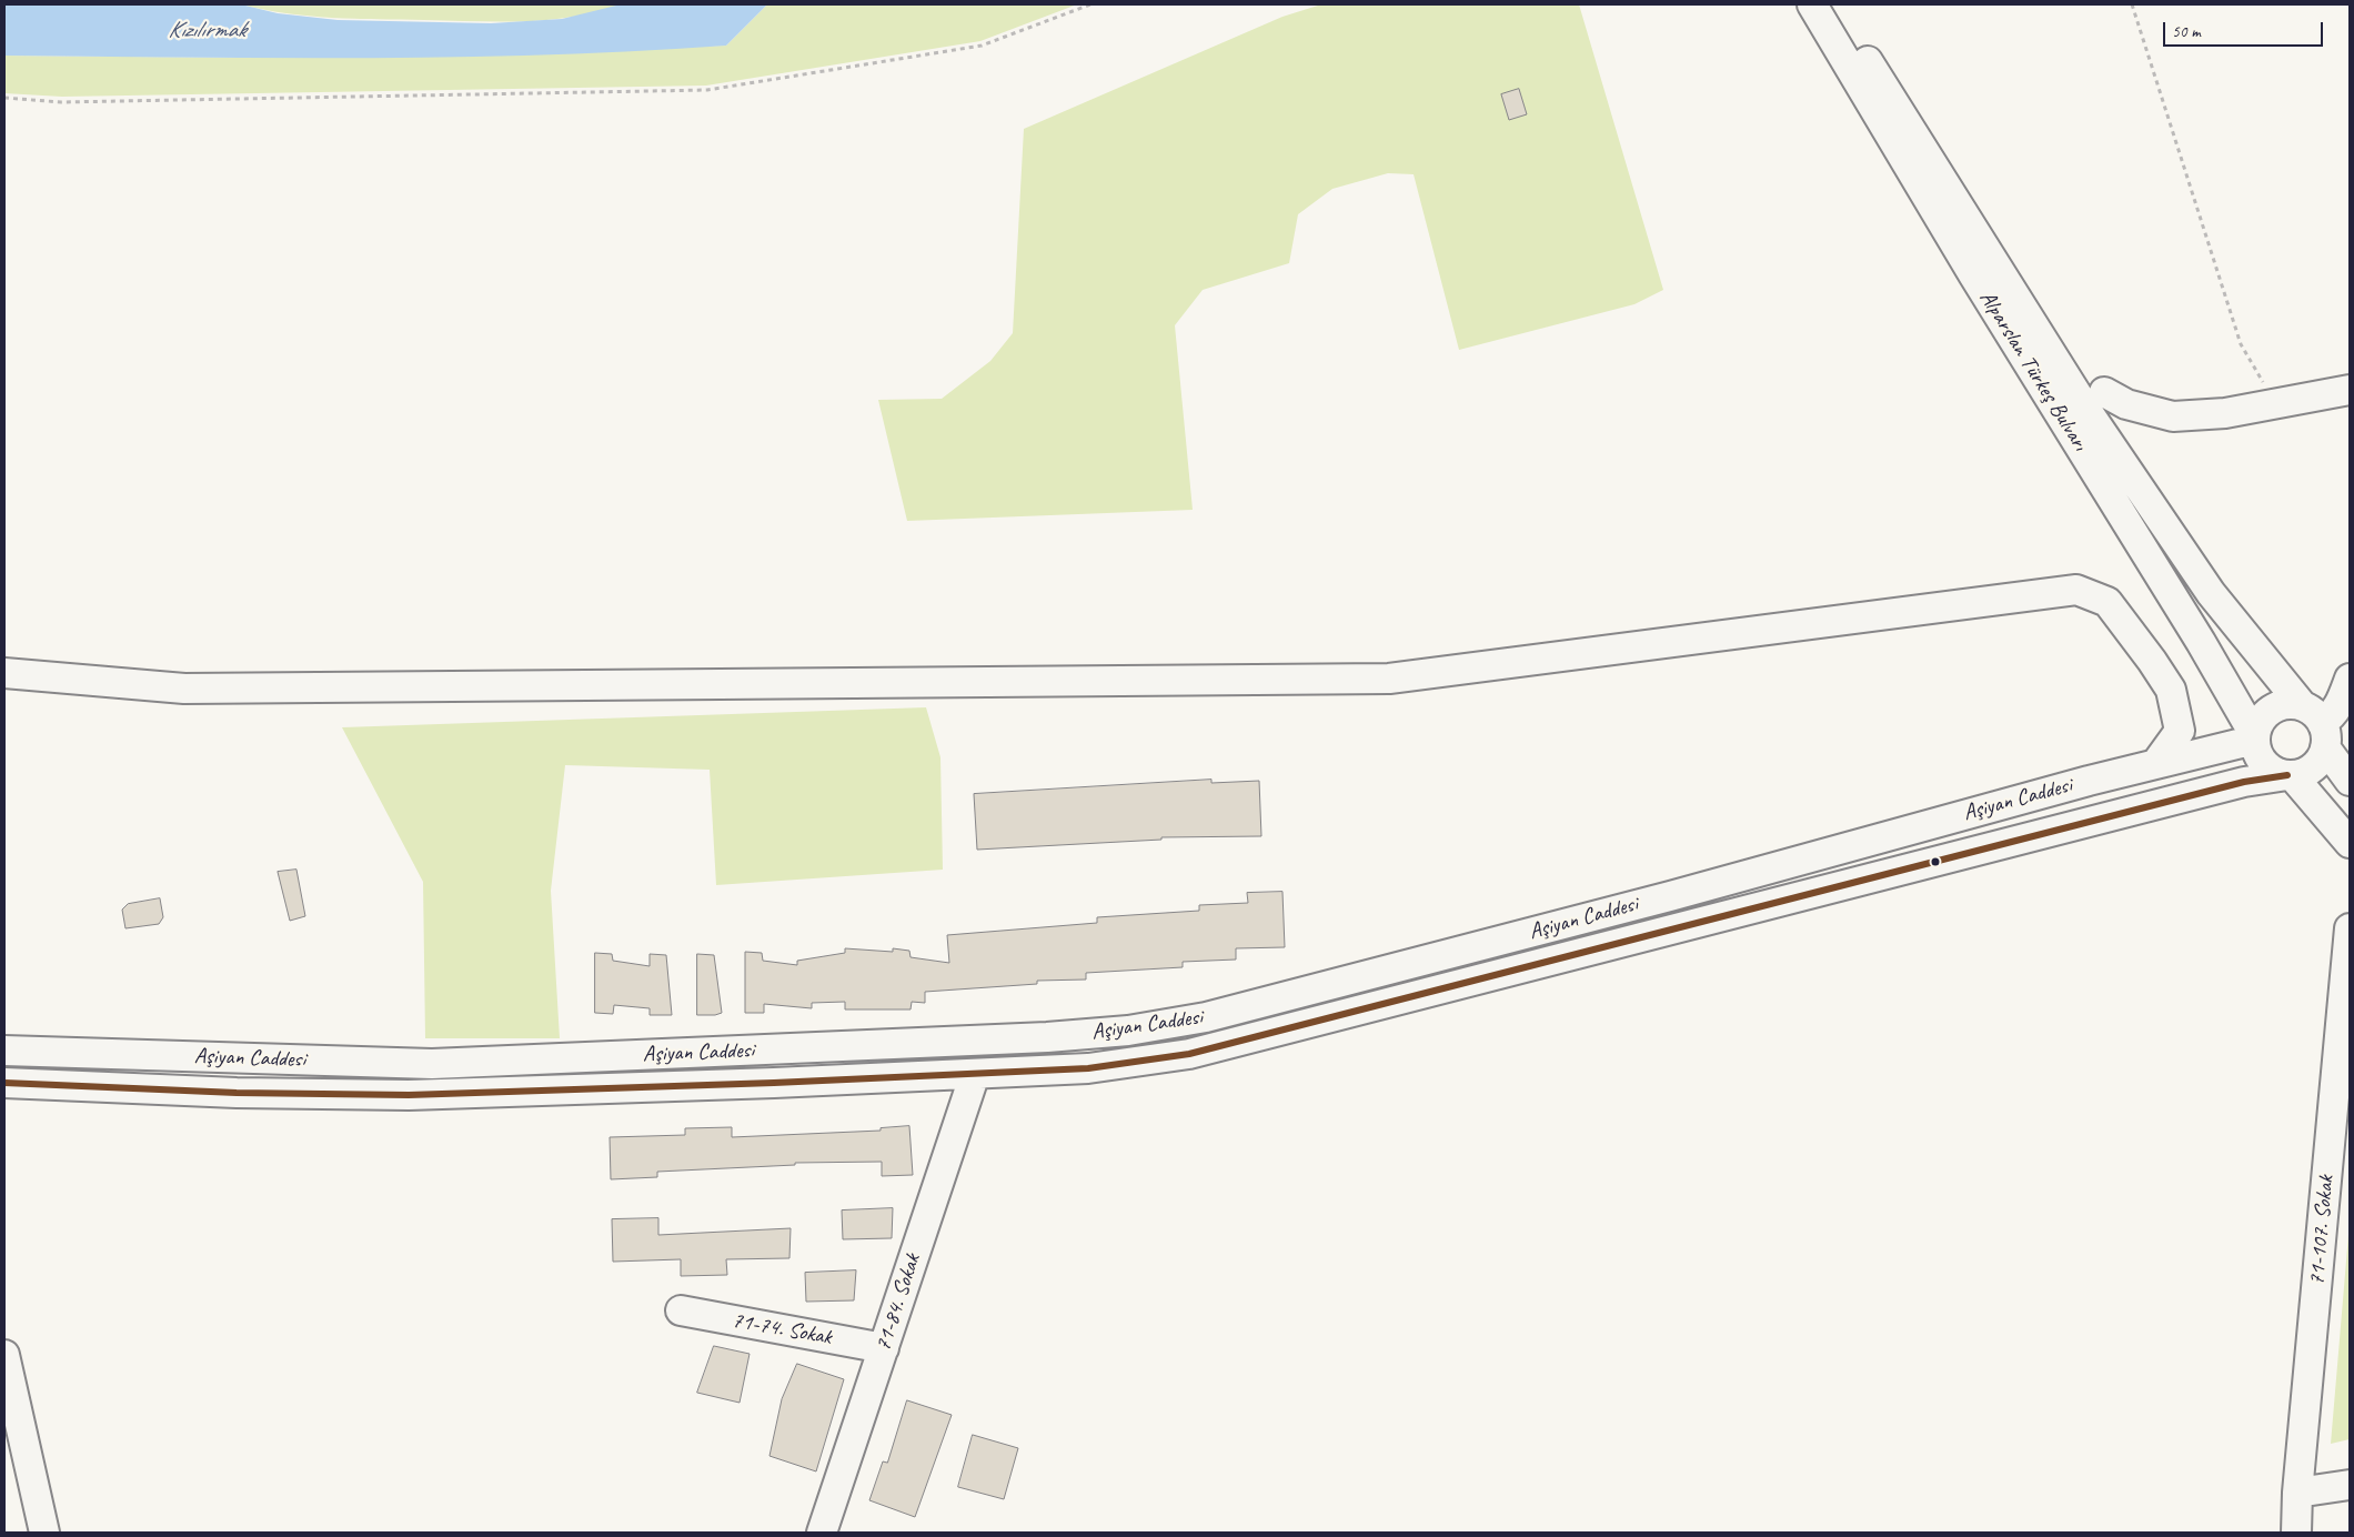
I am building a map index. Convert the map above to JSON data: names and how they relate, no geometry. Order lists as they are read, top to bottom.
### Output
{
  "streets": {
    "street": [
      "Alparslan Türkeş Bulvarı",
      "Aşiyan Caddesi",
      "71-107. Sokak",
      "71-84. Sokak",
      "71-74. Sokak"
    ]
  },
  "crossings": [
    ["Alparslan Türkeş Bulvarı", "Aşiyan Caddesi"],
    ["Aşiyan Caddesi", "71-84. Sokak"],
    ["71-84. Sokak", "71-74. Sokak"]
  ],
  "water": ["Kızılırmak"],
  "scale_bar": "50 m"
}
